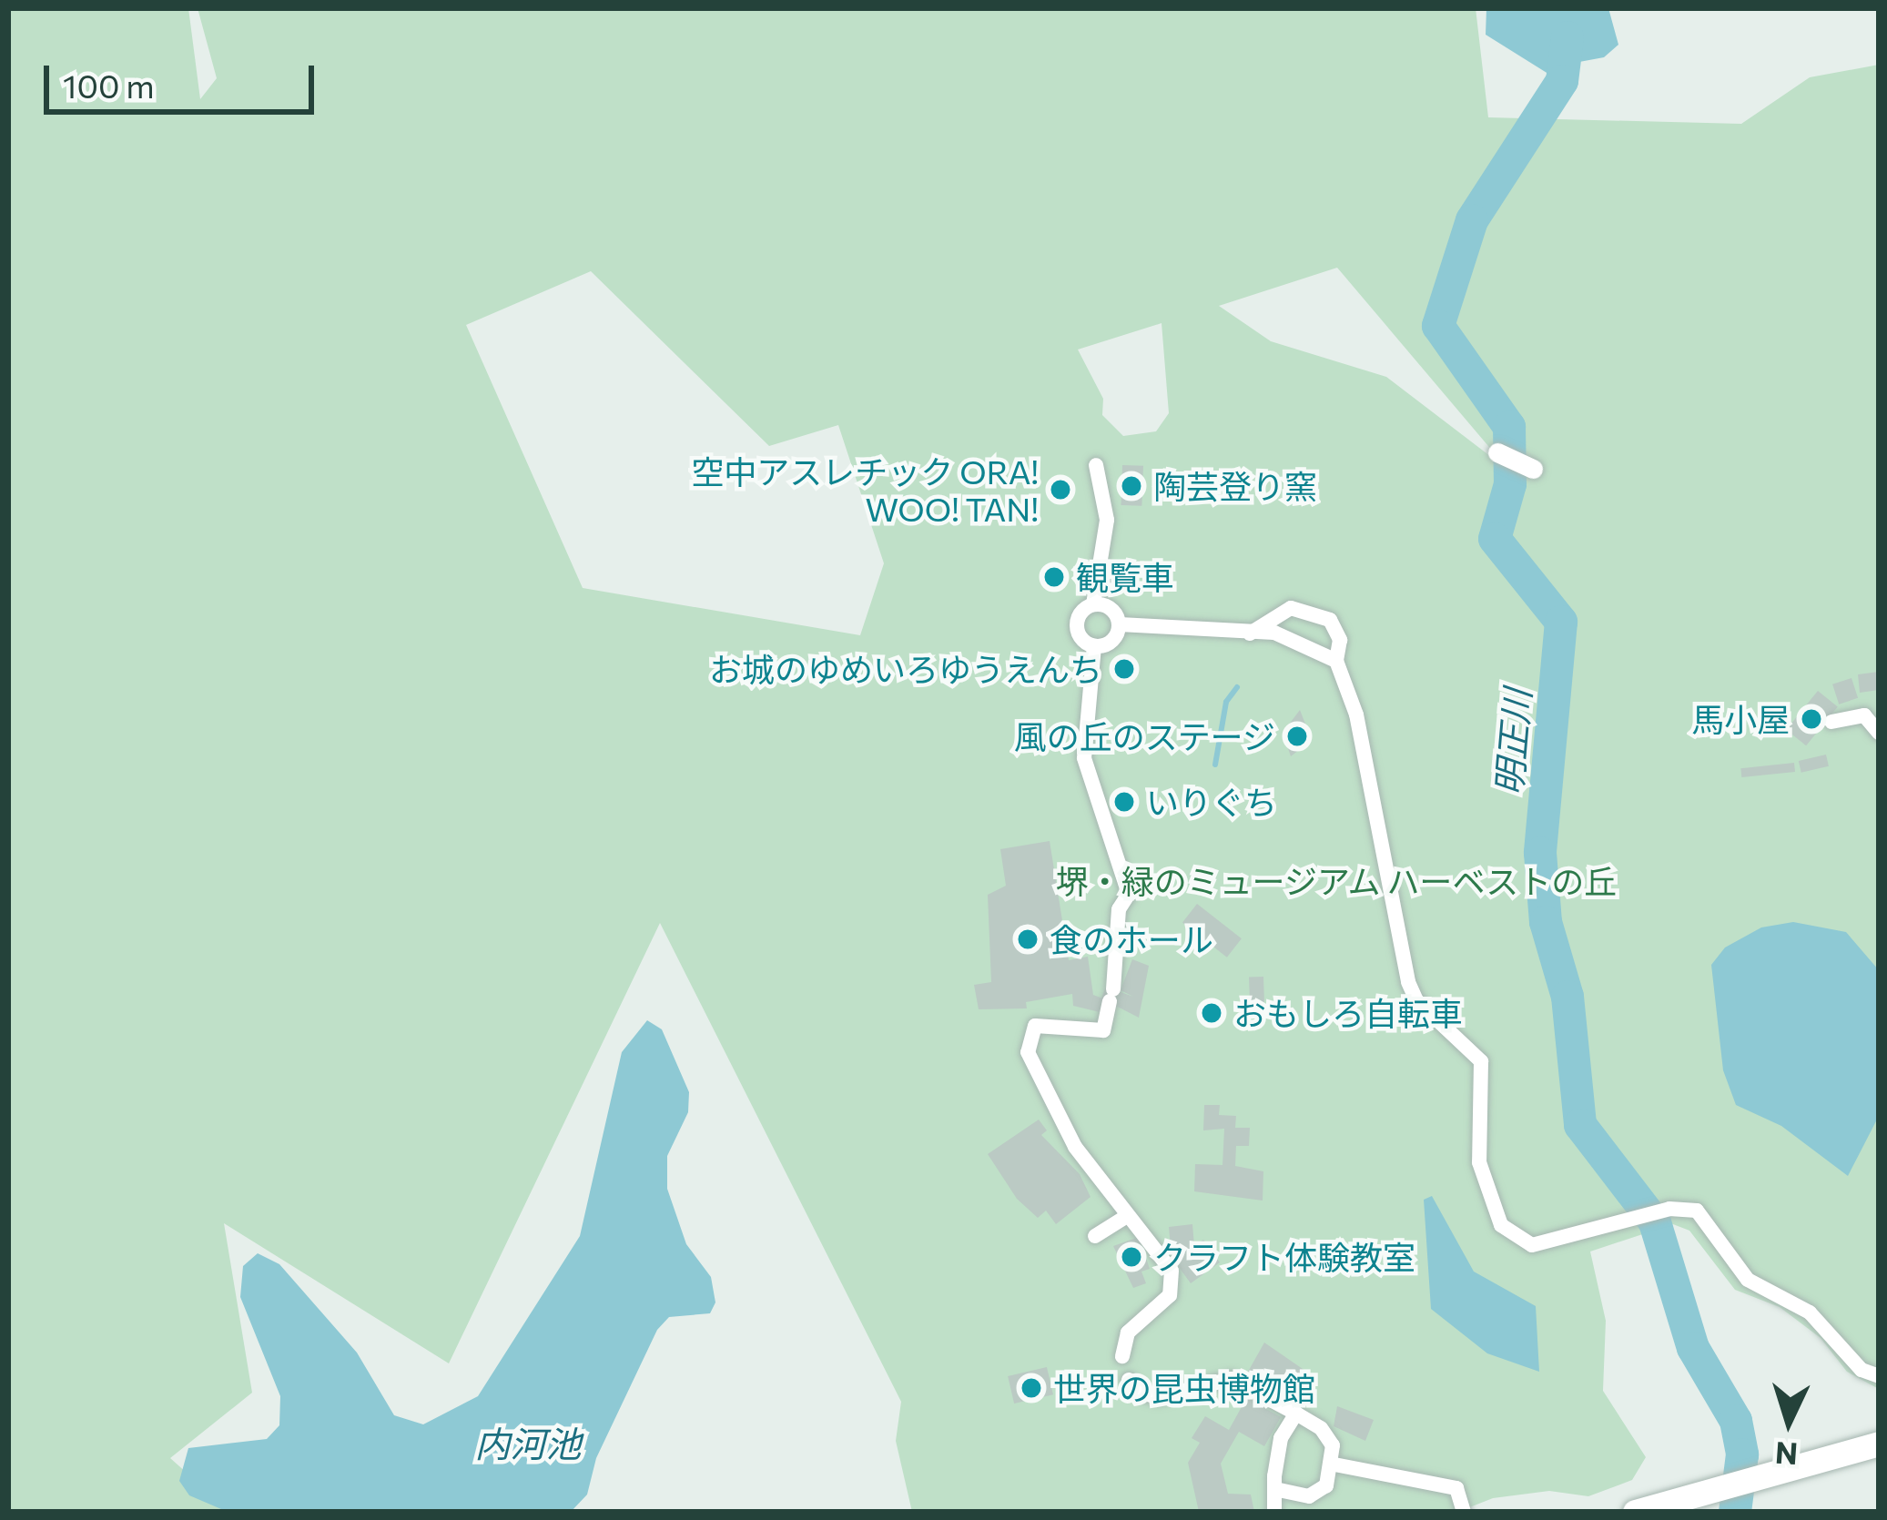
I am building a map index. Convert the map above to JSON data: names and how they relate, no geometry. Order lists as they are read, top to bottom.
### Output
{
  "water": ["明正川", "内河池"],
  "parks": ["堺・緑のミュージアム ハーベストの丘"],
  "places": [
    "陶芸登り窯",
    "空中アスレチック ORA! WOO! TAN!",
    "観覧車",
    "お城のゆめいろゆうえんち",
    "馬小屋",
    "風の丘のステージ",
    "いりぐち",
    "食のホール",
    "おもしろ自転車",
    "クラフト体験教室",
    "世界の昆虫博物館"
  ],
  "scale_bar": "100 m",
  "north": "bottom"
}
